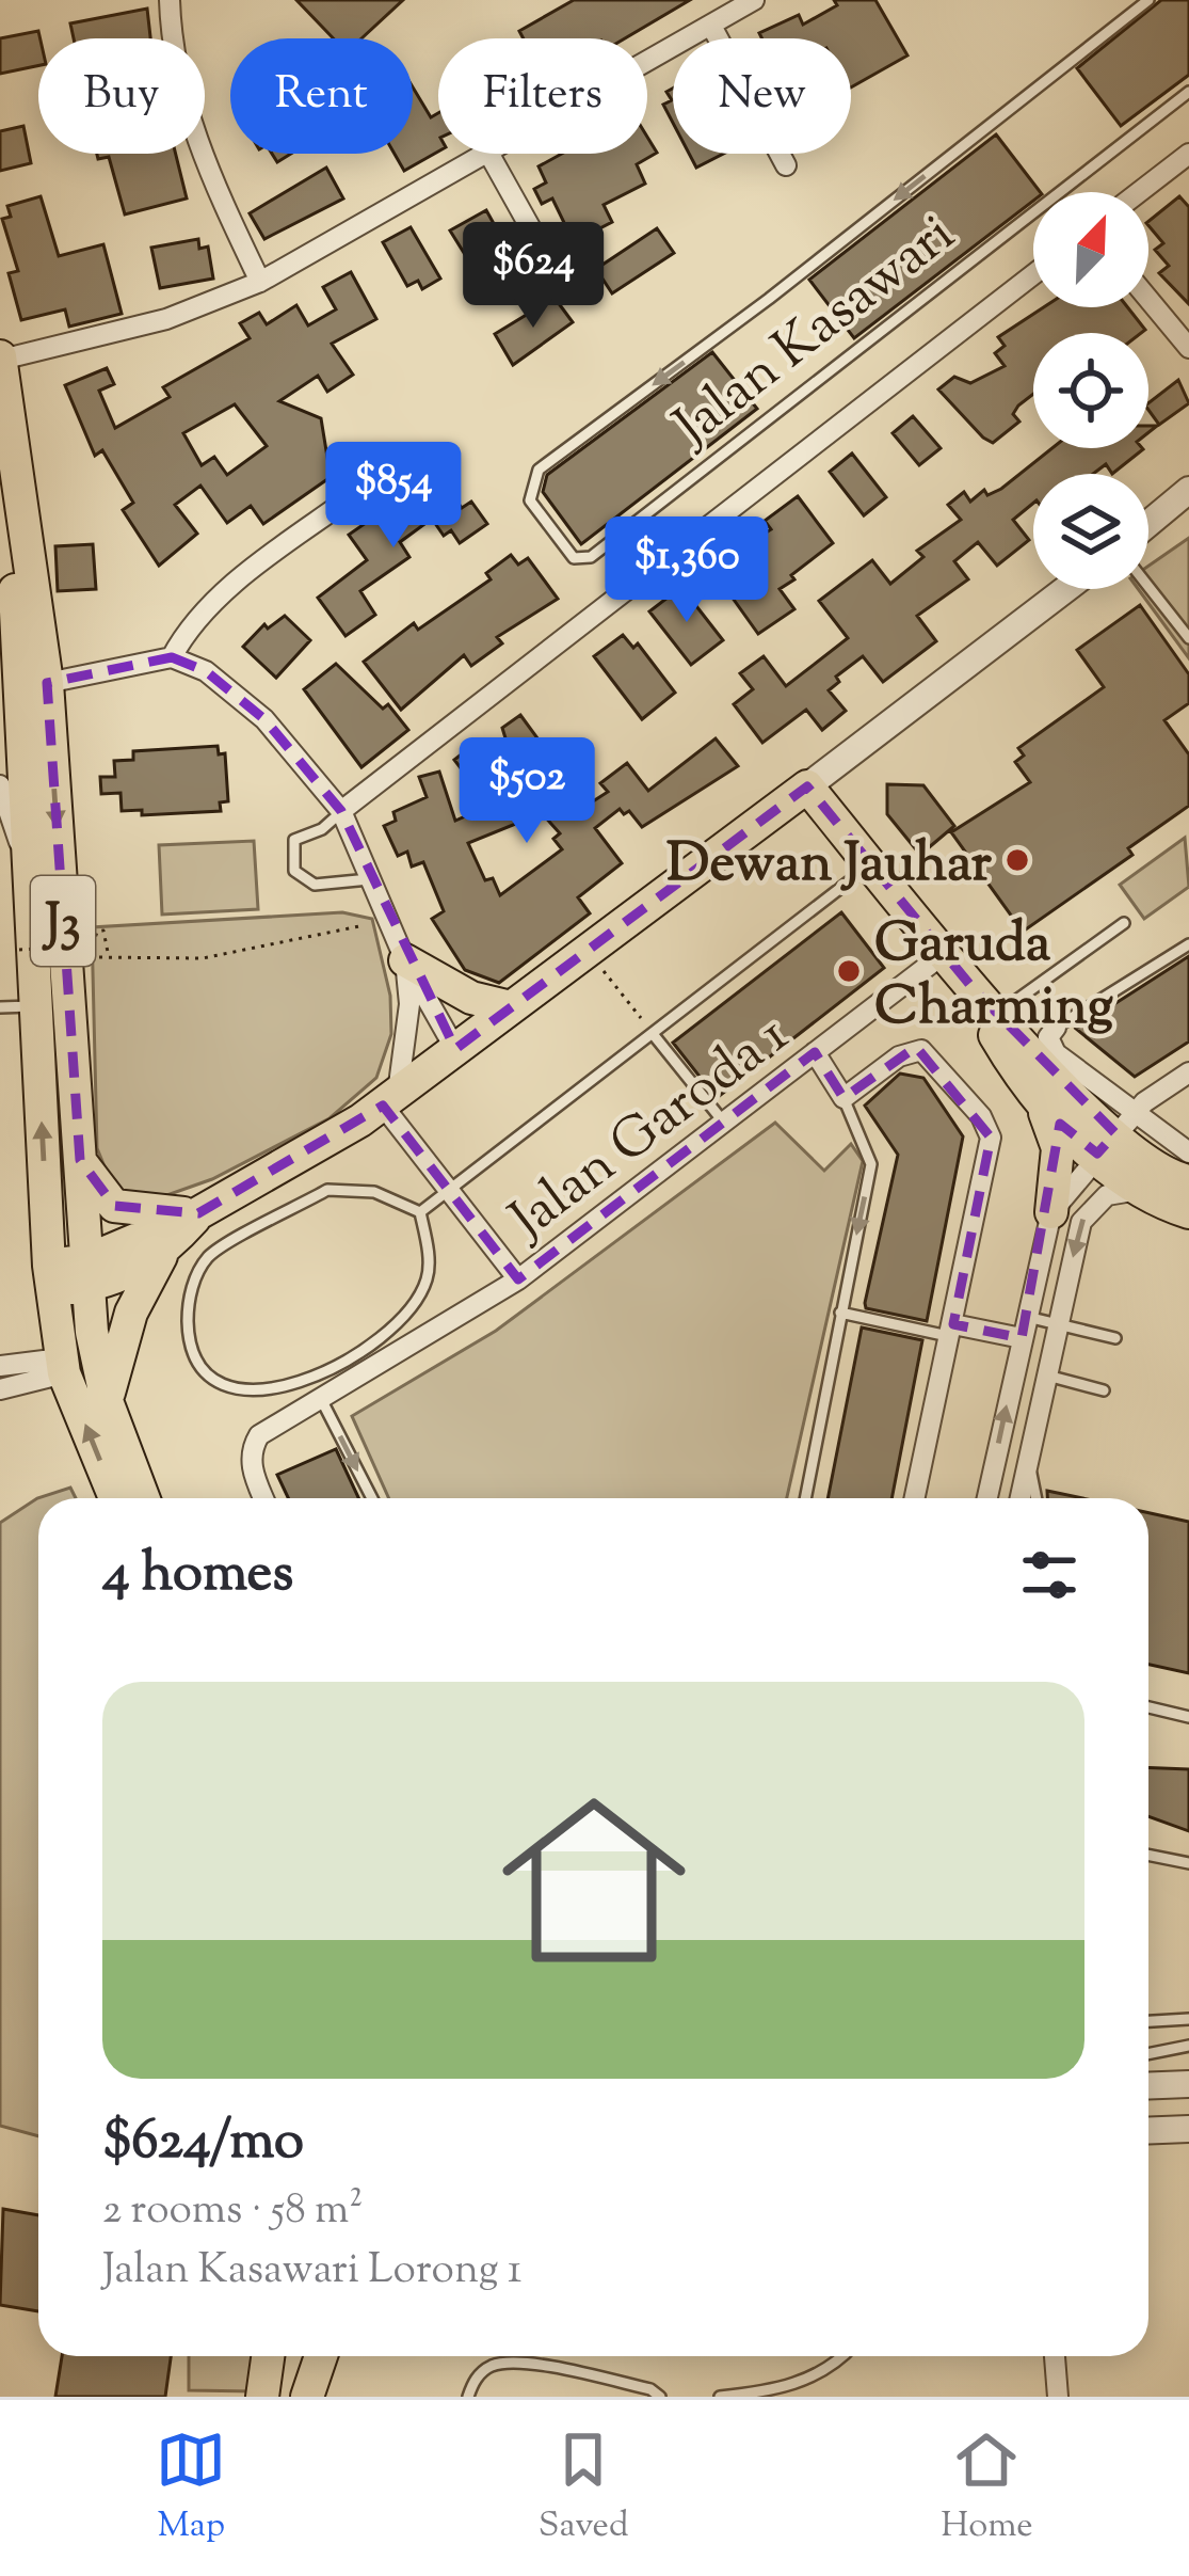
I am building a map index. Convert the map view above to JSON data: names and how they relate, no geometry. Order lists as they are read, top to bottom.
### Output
{
  "streets": {
    "main road": ["J3"],
    "street": ["Jalan Garoda 1"],
    "lane": ["Jalan Kasawari"]
  },
  "places": ["Dewan Jauhar", "Garuda Charming"],
  "north": "top right",
  "page": {
    "chip": [
      "Buy",
      "Rent",
      "Filters",
      "New"
    ],
    "price": [
      "$624",
      "$854",
      "$1,360",
      "$502"
    ],
    "heading": "4 homes",
    "list": [
      {
        "name": "$624/mo",
        "note": "2 rooms · 58 m² · Jalan Kasawari Lorong 1"
      }
    ],
    "tabs": ["Map", "Saved", "Home"]
  }
}
